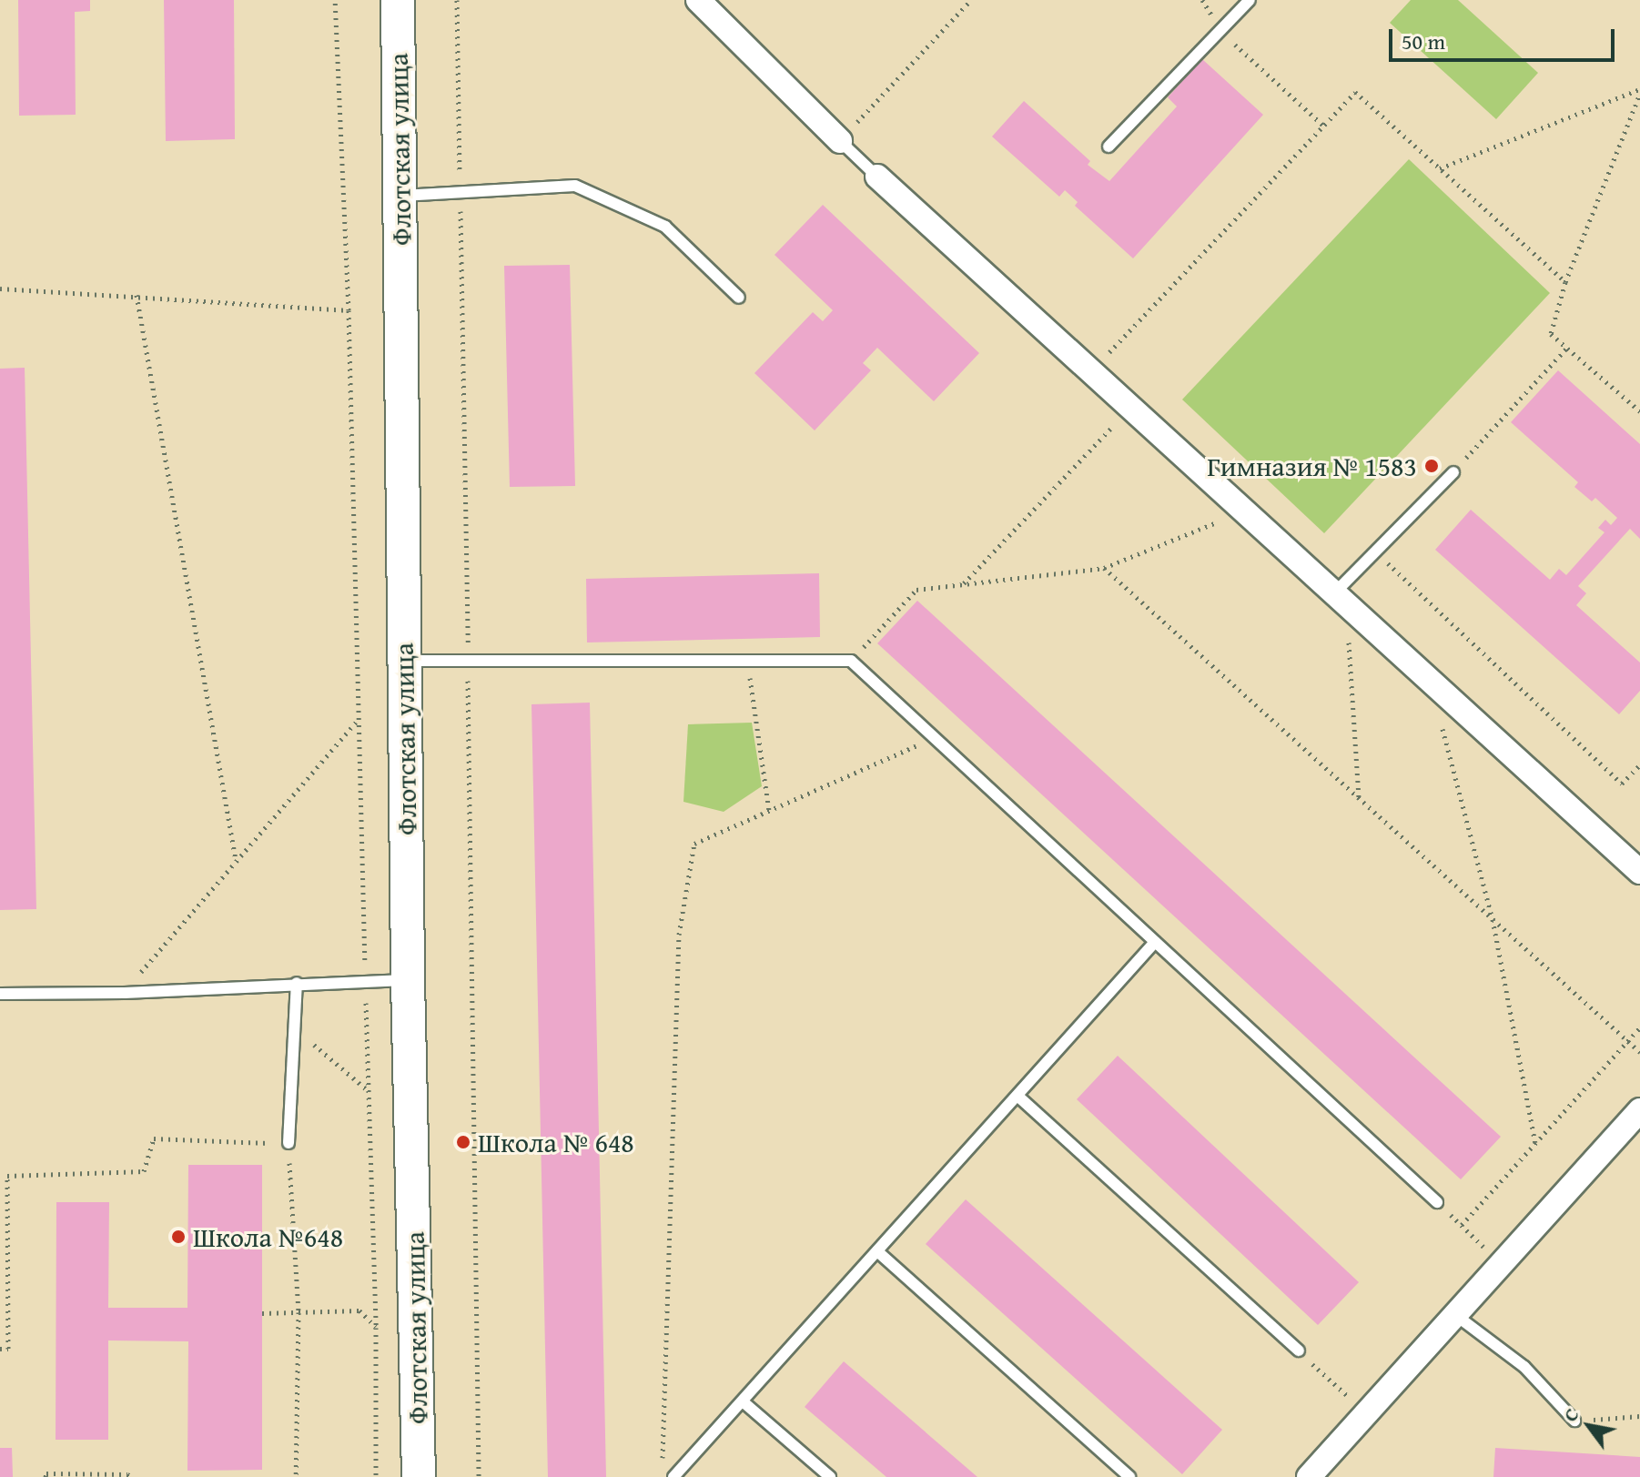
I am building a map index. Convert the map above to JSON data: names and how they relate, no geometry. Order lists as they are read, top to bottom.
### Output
{
  "streets": {
    "main road": ["Флотская улица"]
  },
  "places": ["Гимназия № 1583", "Школа № 648", "Школа №648"],
  "scale_bar": "50 m",
  "north": "top left"
}
